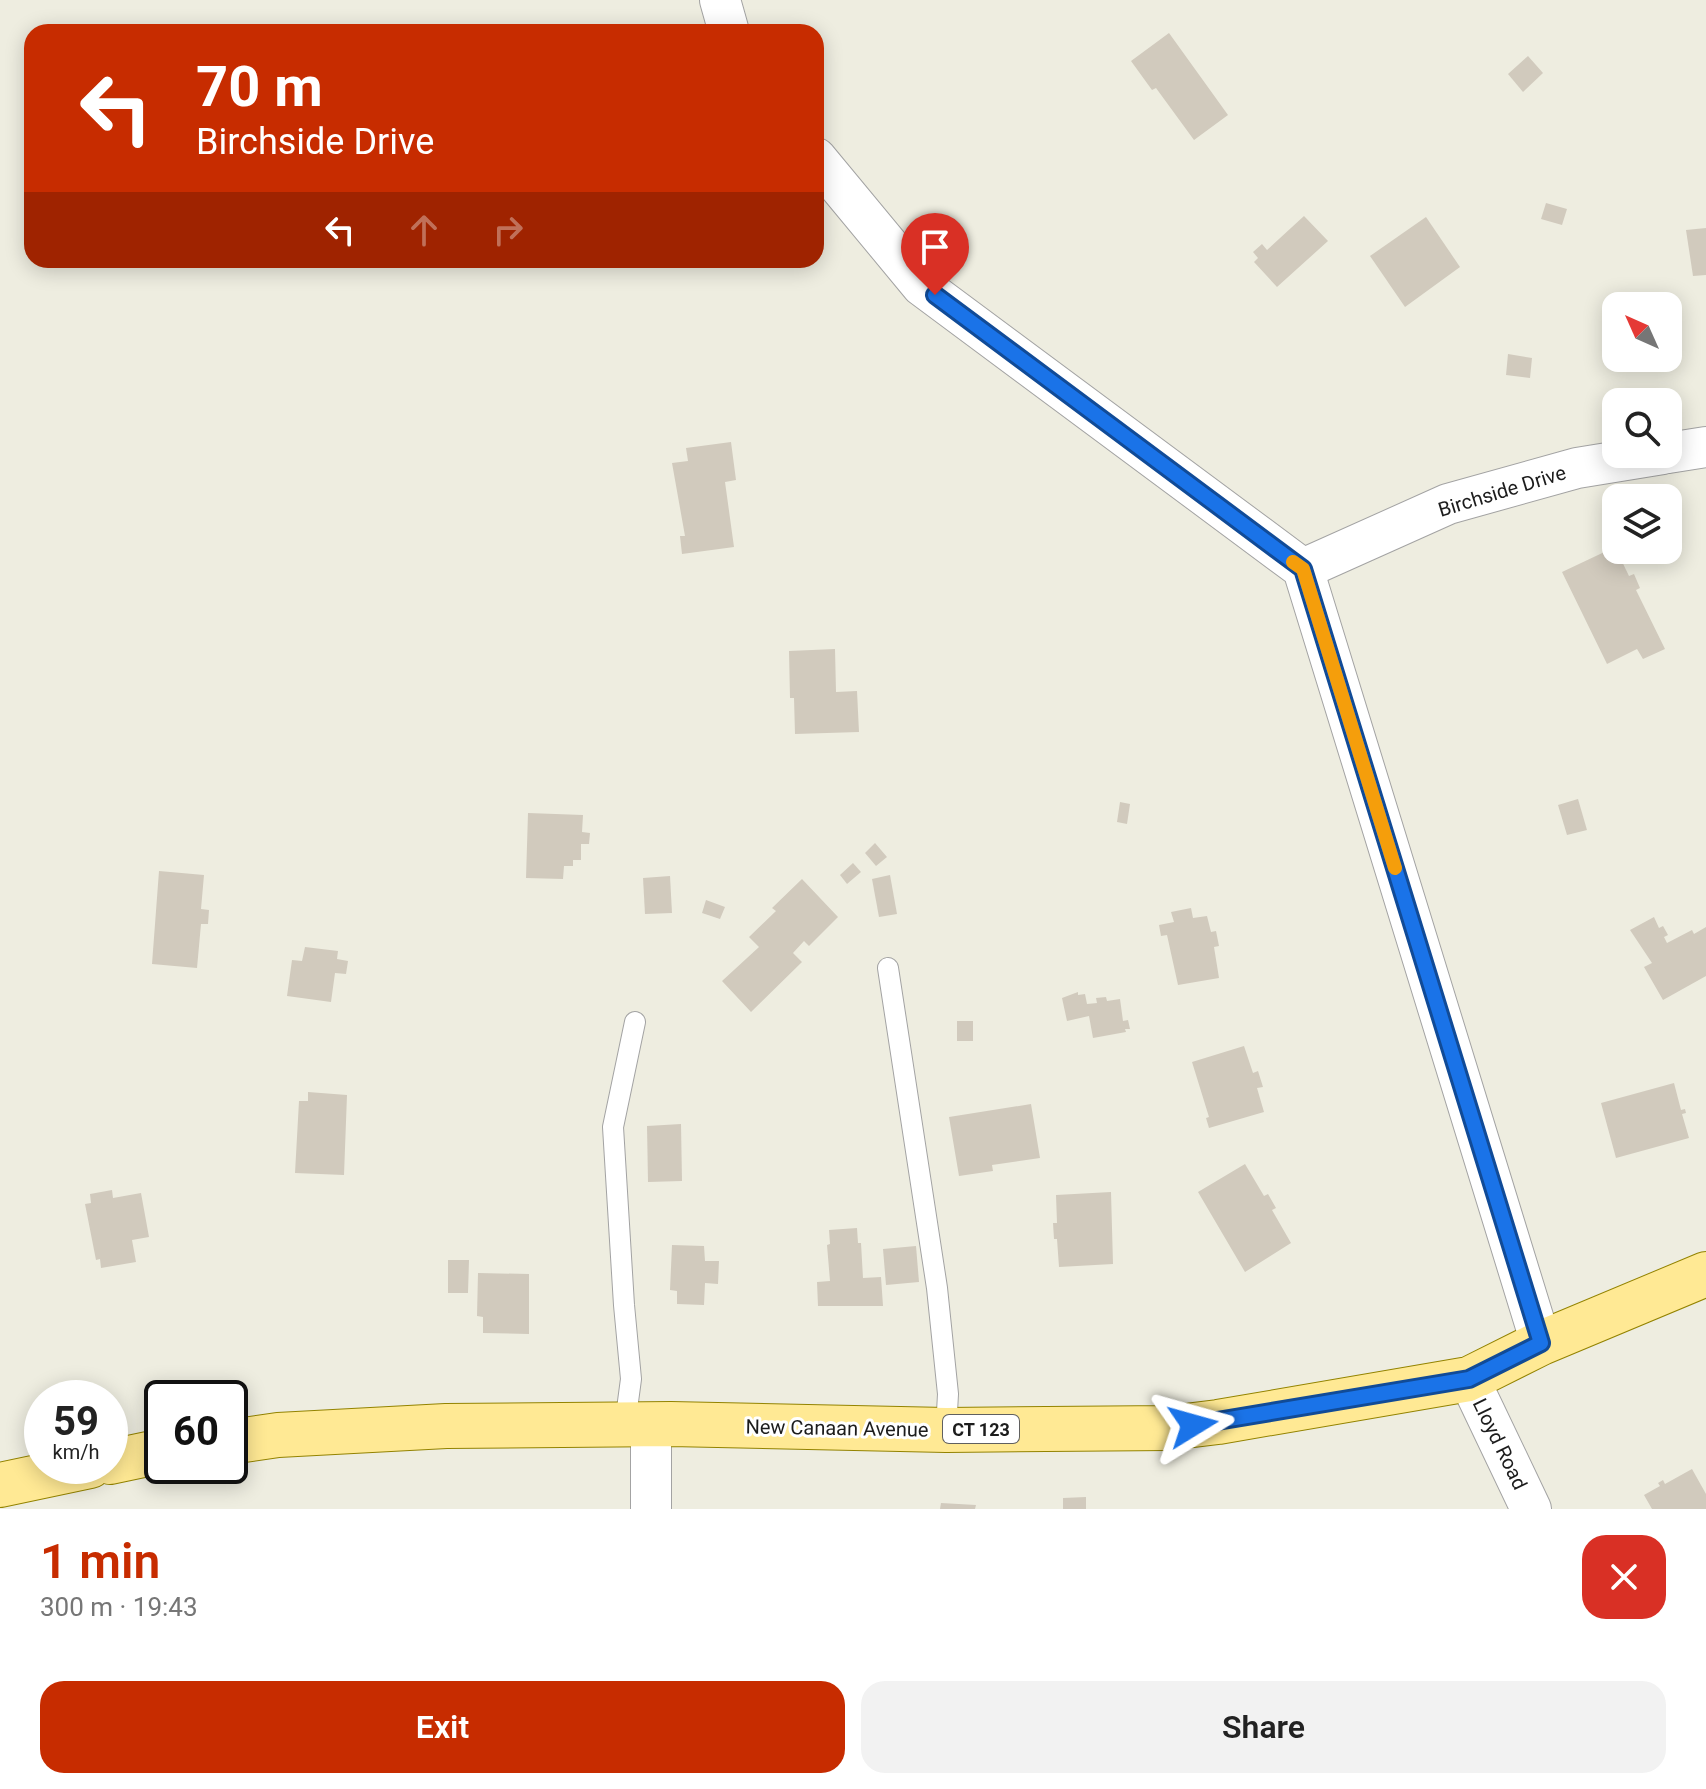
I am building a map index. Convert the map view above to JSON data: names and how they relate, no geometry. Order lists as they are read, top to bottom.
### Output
{
  "streets": {
    "main road": ["New Canaan Avenue", "CT 123"],
    "street": ["Birchside Drive", "Lloyd Road"]
  },
  "crossings": [
    ["New Canaan Avenue", "Lloyd Road"]
  ],
  "north": "top left",
  "page": {
    "turn": ["70 m", "Birchside Drive"],
    "speed": "59 km/h",
    "limit": "60",
    "heading": ["1 min", "300 m · 19:43"],
    "buttons": ["Exit", "Share"]
  }
}
